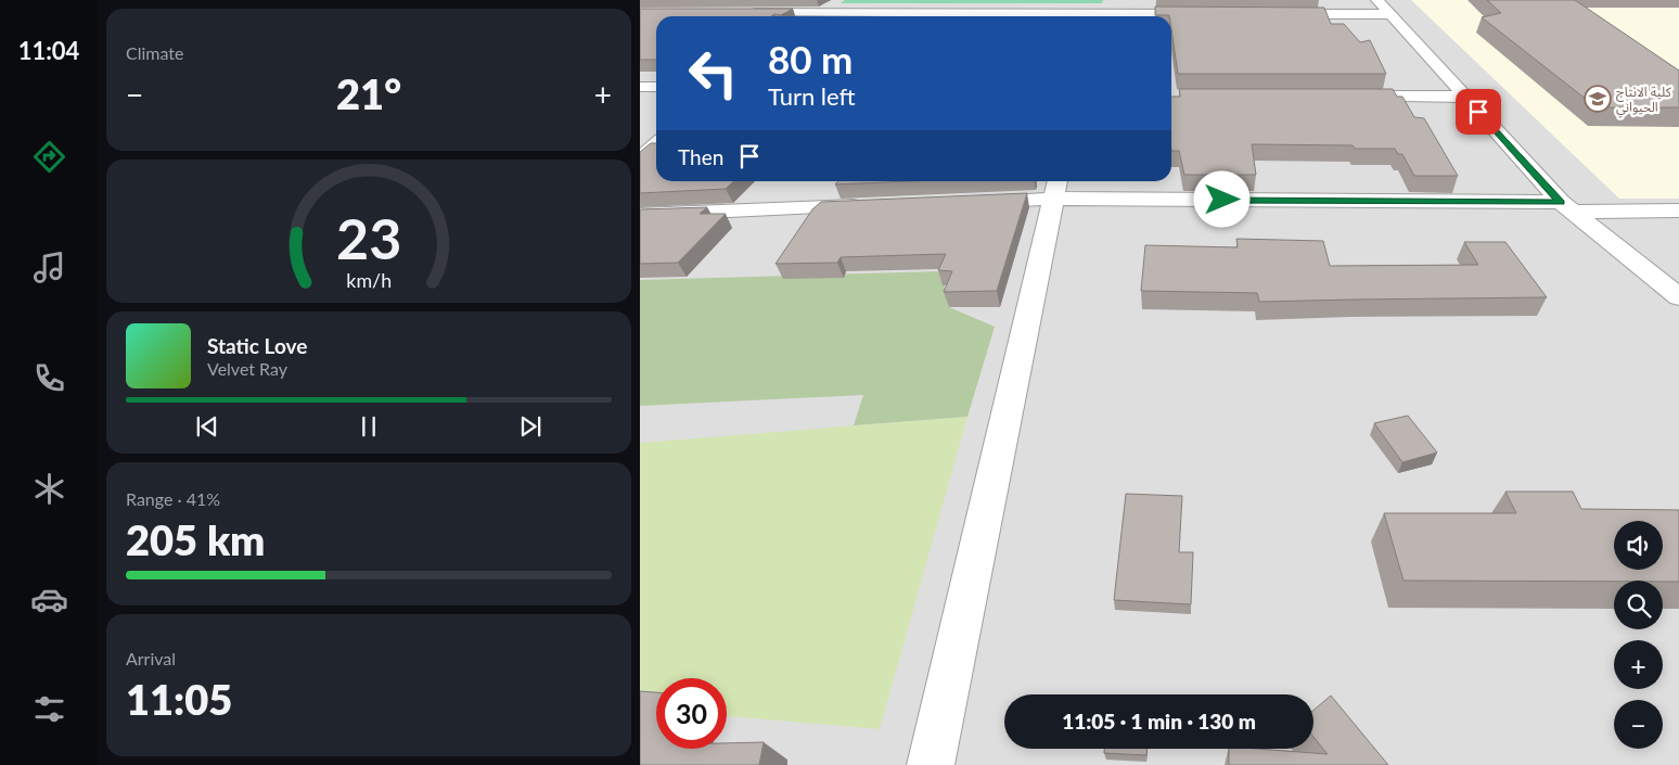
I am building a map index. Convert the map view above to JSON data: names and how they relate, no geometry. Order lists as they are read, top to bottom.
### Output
{
  "places": {
    "school or university": ["كلية الانتاج الحيواني"]
  },
  "page": {
    "tabs": "11:04",
    "tile": [
      "Climate",
      ["Range · 41%", "205 km"],
      ["Arrival", "11:05"]
    ],
    "turn": ["80 m", "Turn left"],
    "heat": ["−", "21°", "+"],
    "then": "Then",
    "song": ["Static Love", "Velvet Ray"],
    "map_buttons": ["+", "−"],
    "limit": "30",
    "trip": "11:05 · 1 min · 130 m",
    "gauge": ["23", "km/h"]
  }
}
